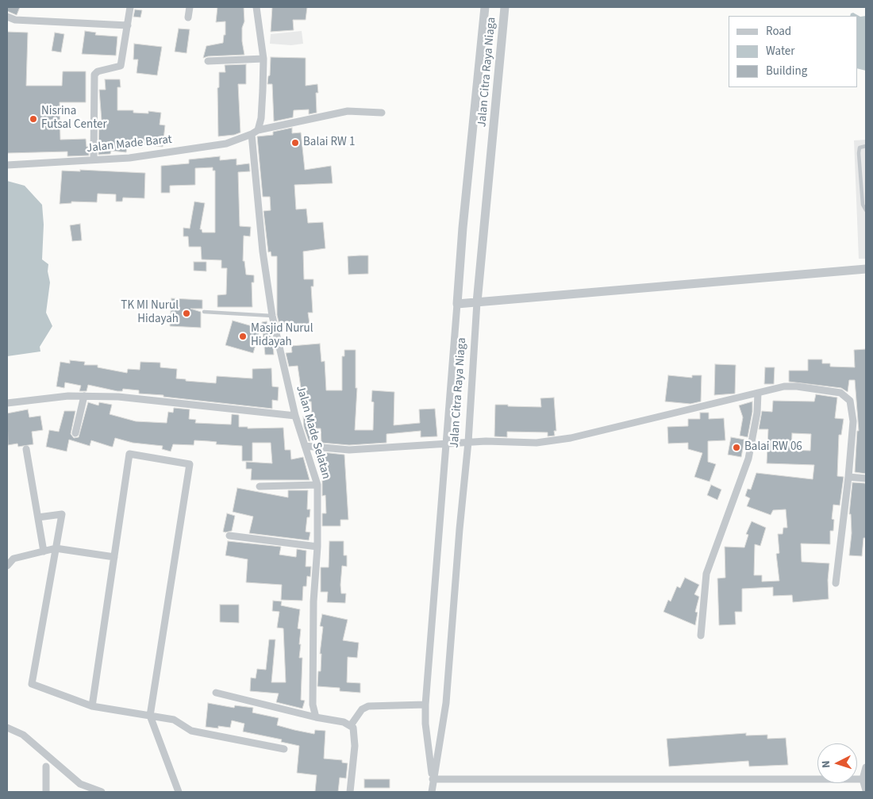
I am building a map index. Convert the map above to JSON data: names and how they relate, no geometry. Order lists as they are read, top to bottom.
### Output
{
  "streets": {
    "street": ["Jalan Citra Raya Niaga", "Jalan Made Barat", "Jalan Made Selatan"]
  },
  "crossings": [
    ["Jalan Made Barat", "Jalan Made Selatan"]
  ],
  "places": [
    "Nisrina Futsal Center",
    "Balai RW 1",
    "TK MI Nurul Hidayah",
    "Masjid Nurul Hidayah",
    "Balai RW 06"
  ],
  "legend": ["Road", "Water", "Building"],
  "north": "left"
}
